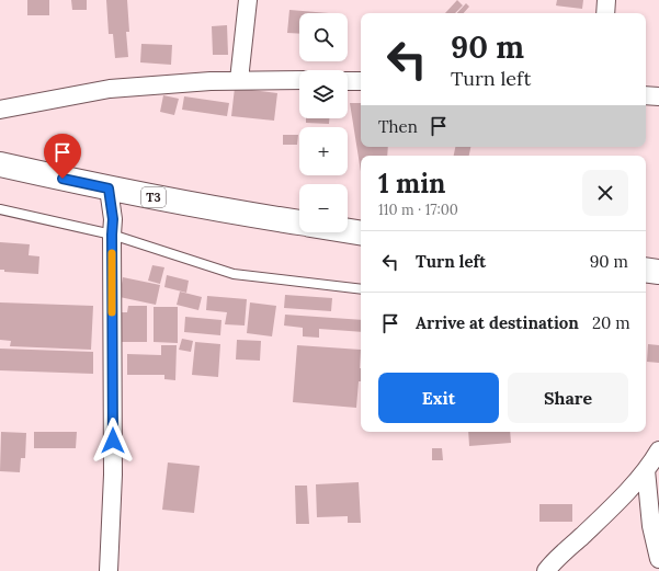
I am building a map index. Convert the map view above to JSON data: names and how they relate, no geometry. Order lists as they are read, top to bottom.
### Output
{
  "streets": {
    "highway": ["T3"]
  },
  "page": {
    "map_buttons": ["+", "−"],
    "turn": ["90 m", "Turn left"],
    "then": "Then",
    "heading": ["1 min", "110 m · 17:00"],
    "list": [
      {
        "name": "Turn left",
        "value": "90 m"
      },
      {
        "name": "Arrive at destination",
        "value": "20 m"
      }
    ],
    "buttons": ["Exit", "Share"]
  }
}
